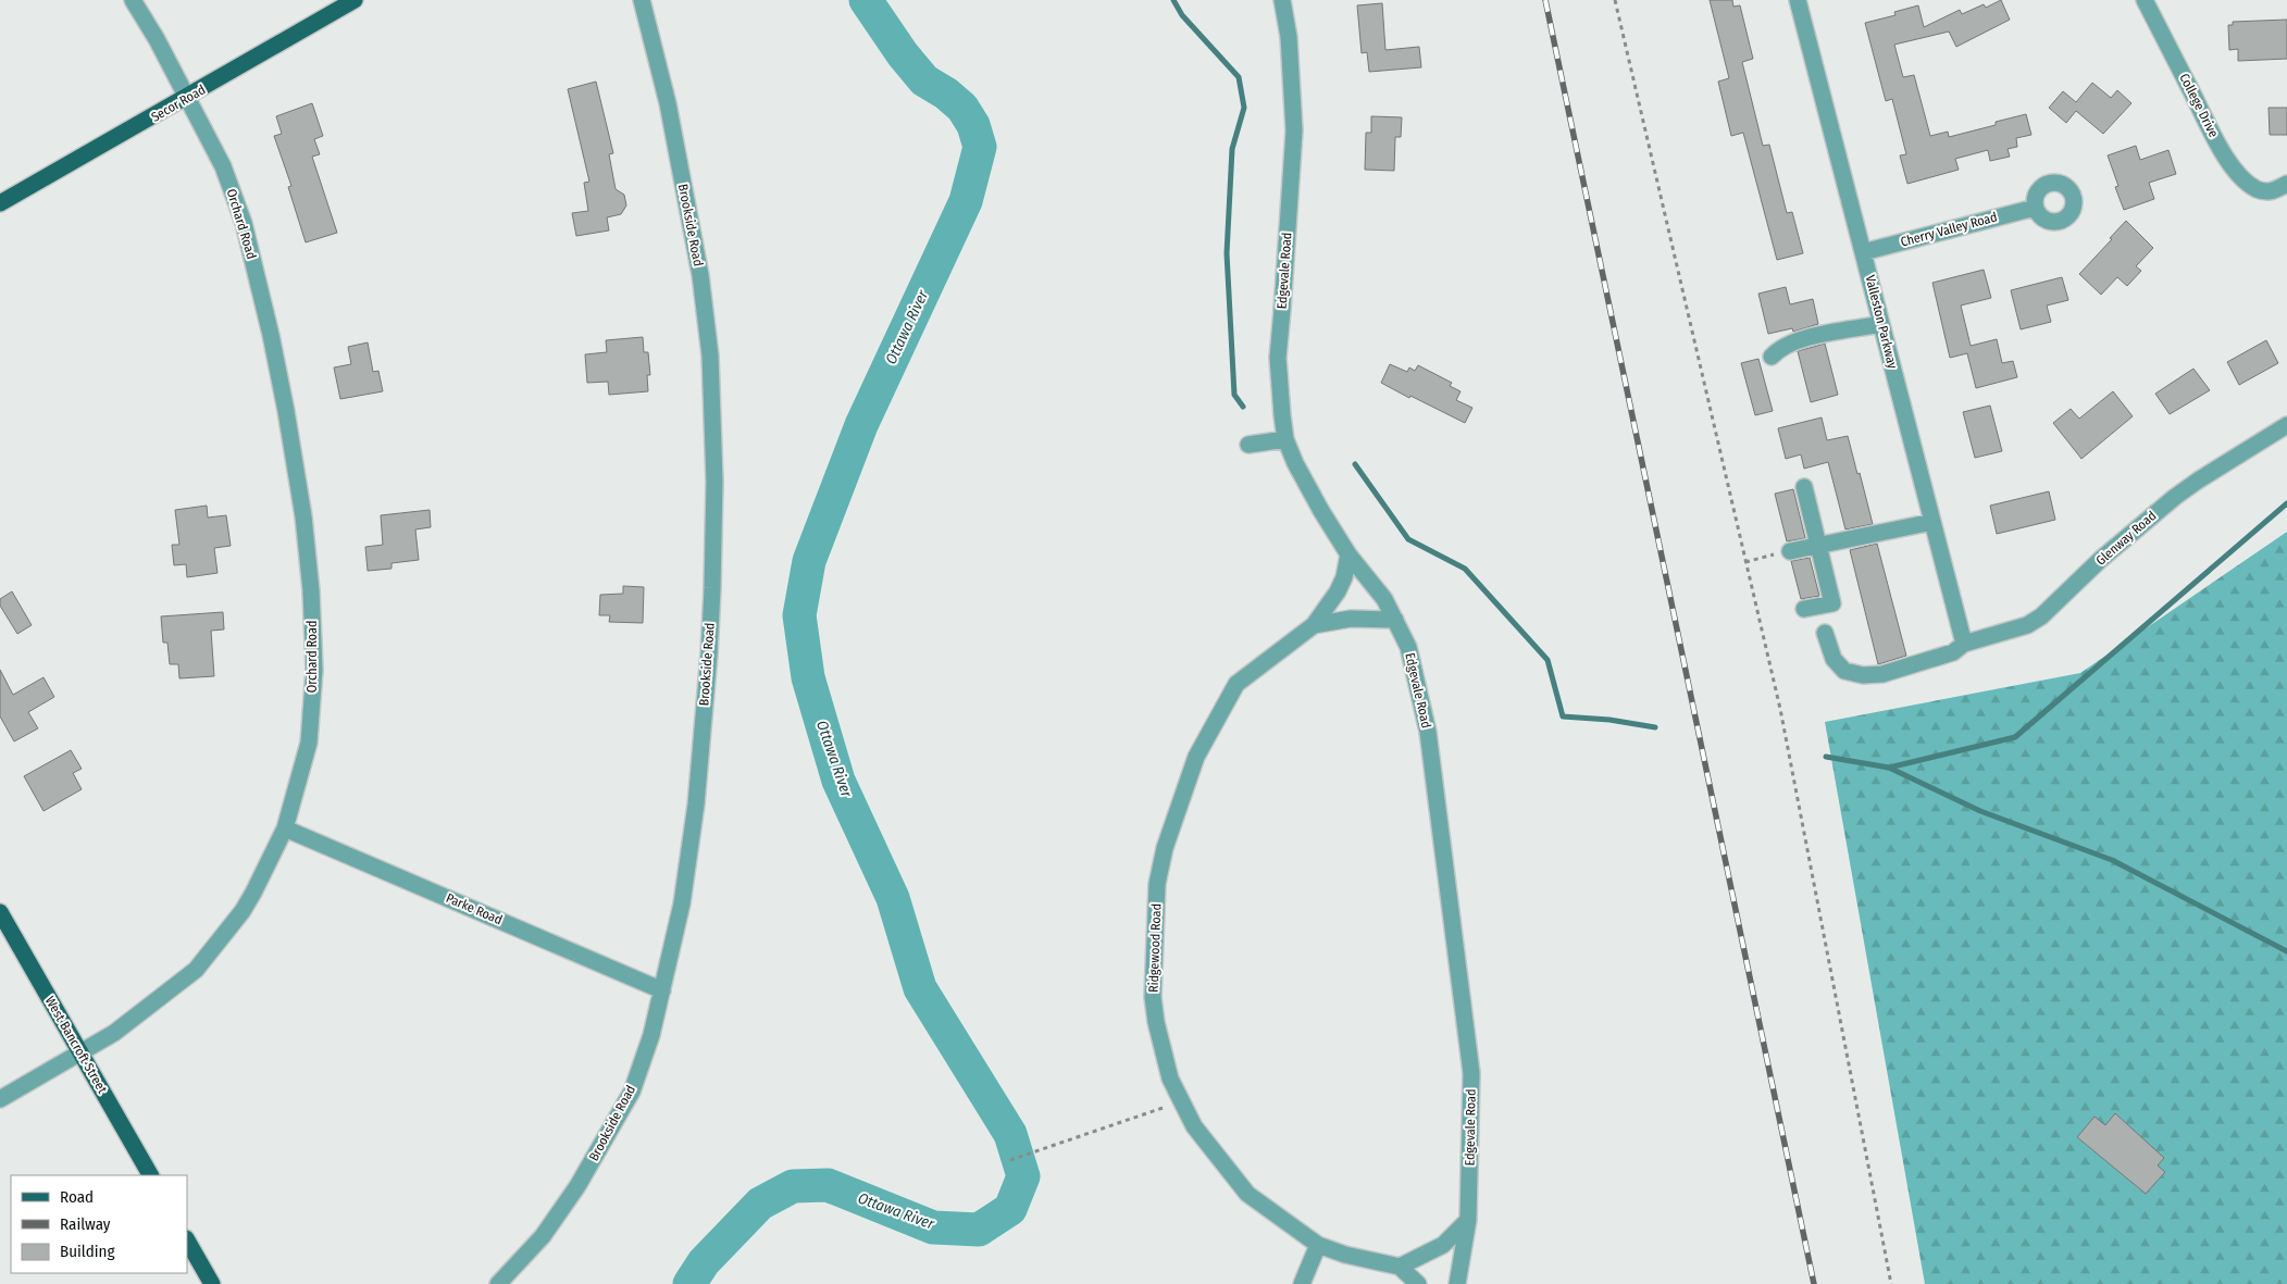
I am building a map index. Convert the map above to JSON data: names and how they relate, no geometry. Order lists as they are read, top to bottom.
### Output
{
  "streets": {
    "main road": ["Secor Road", "West Bancroft Street"],
    "street": [
      "College Drive",
      "Orchard Road",
      "Brookside Road",
      "Cherry Valley Road",
      "Edgevale Road",
      "Valleston Parkway",
      "Glenway Road",
      "Parke Road",
      "Ridgewood Road"
    ]
  },
  "crossings": [
    ["Secor Road", "Orchard Road"],
    ["Orchard Road", "Parke Road"],
    ["Orchard Road", "West Bancroft Street"],
    ["Brookside Road", "Parke Road"],
    ["Cherry Valley Road", "Valleston Parkway"],
    ["Edgevale Road", "Ridgewood Road"],
    ["Valleston Parkway", "Glenway Road"]
  ],
  "water": ["Ottawa River"],
  "legend": ["Road", "Railway", "Building"]
}
